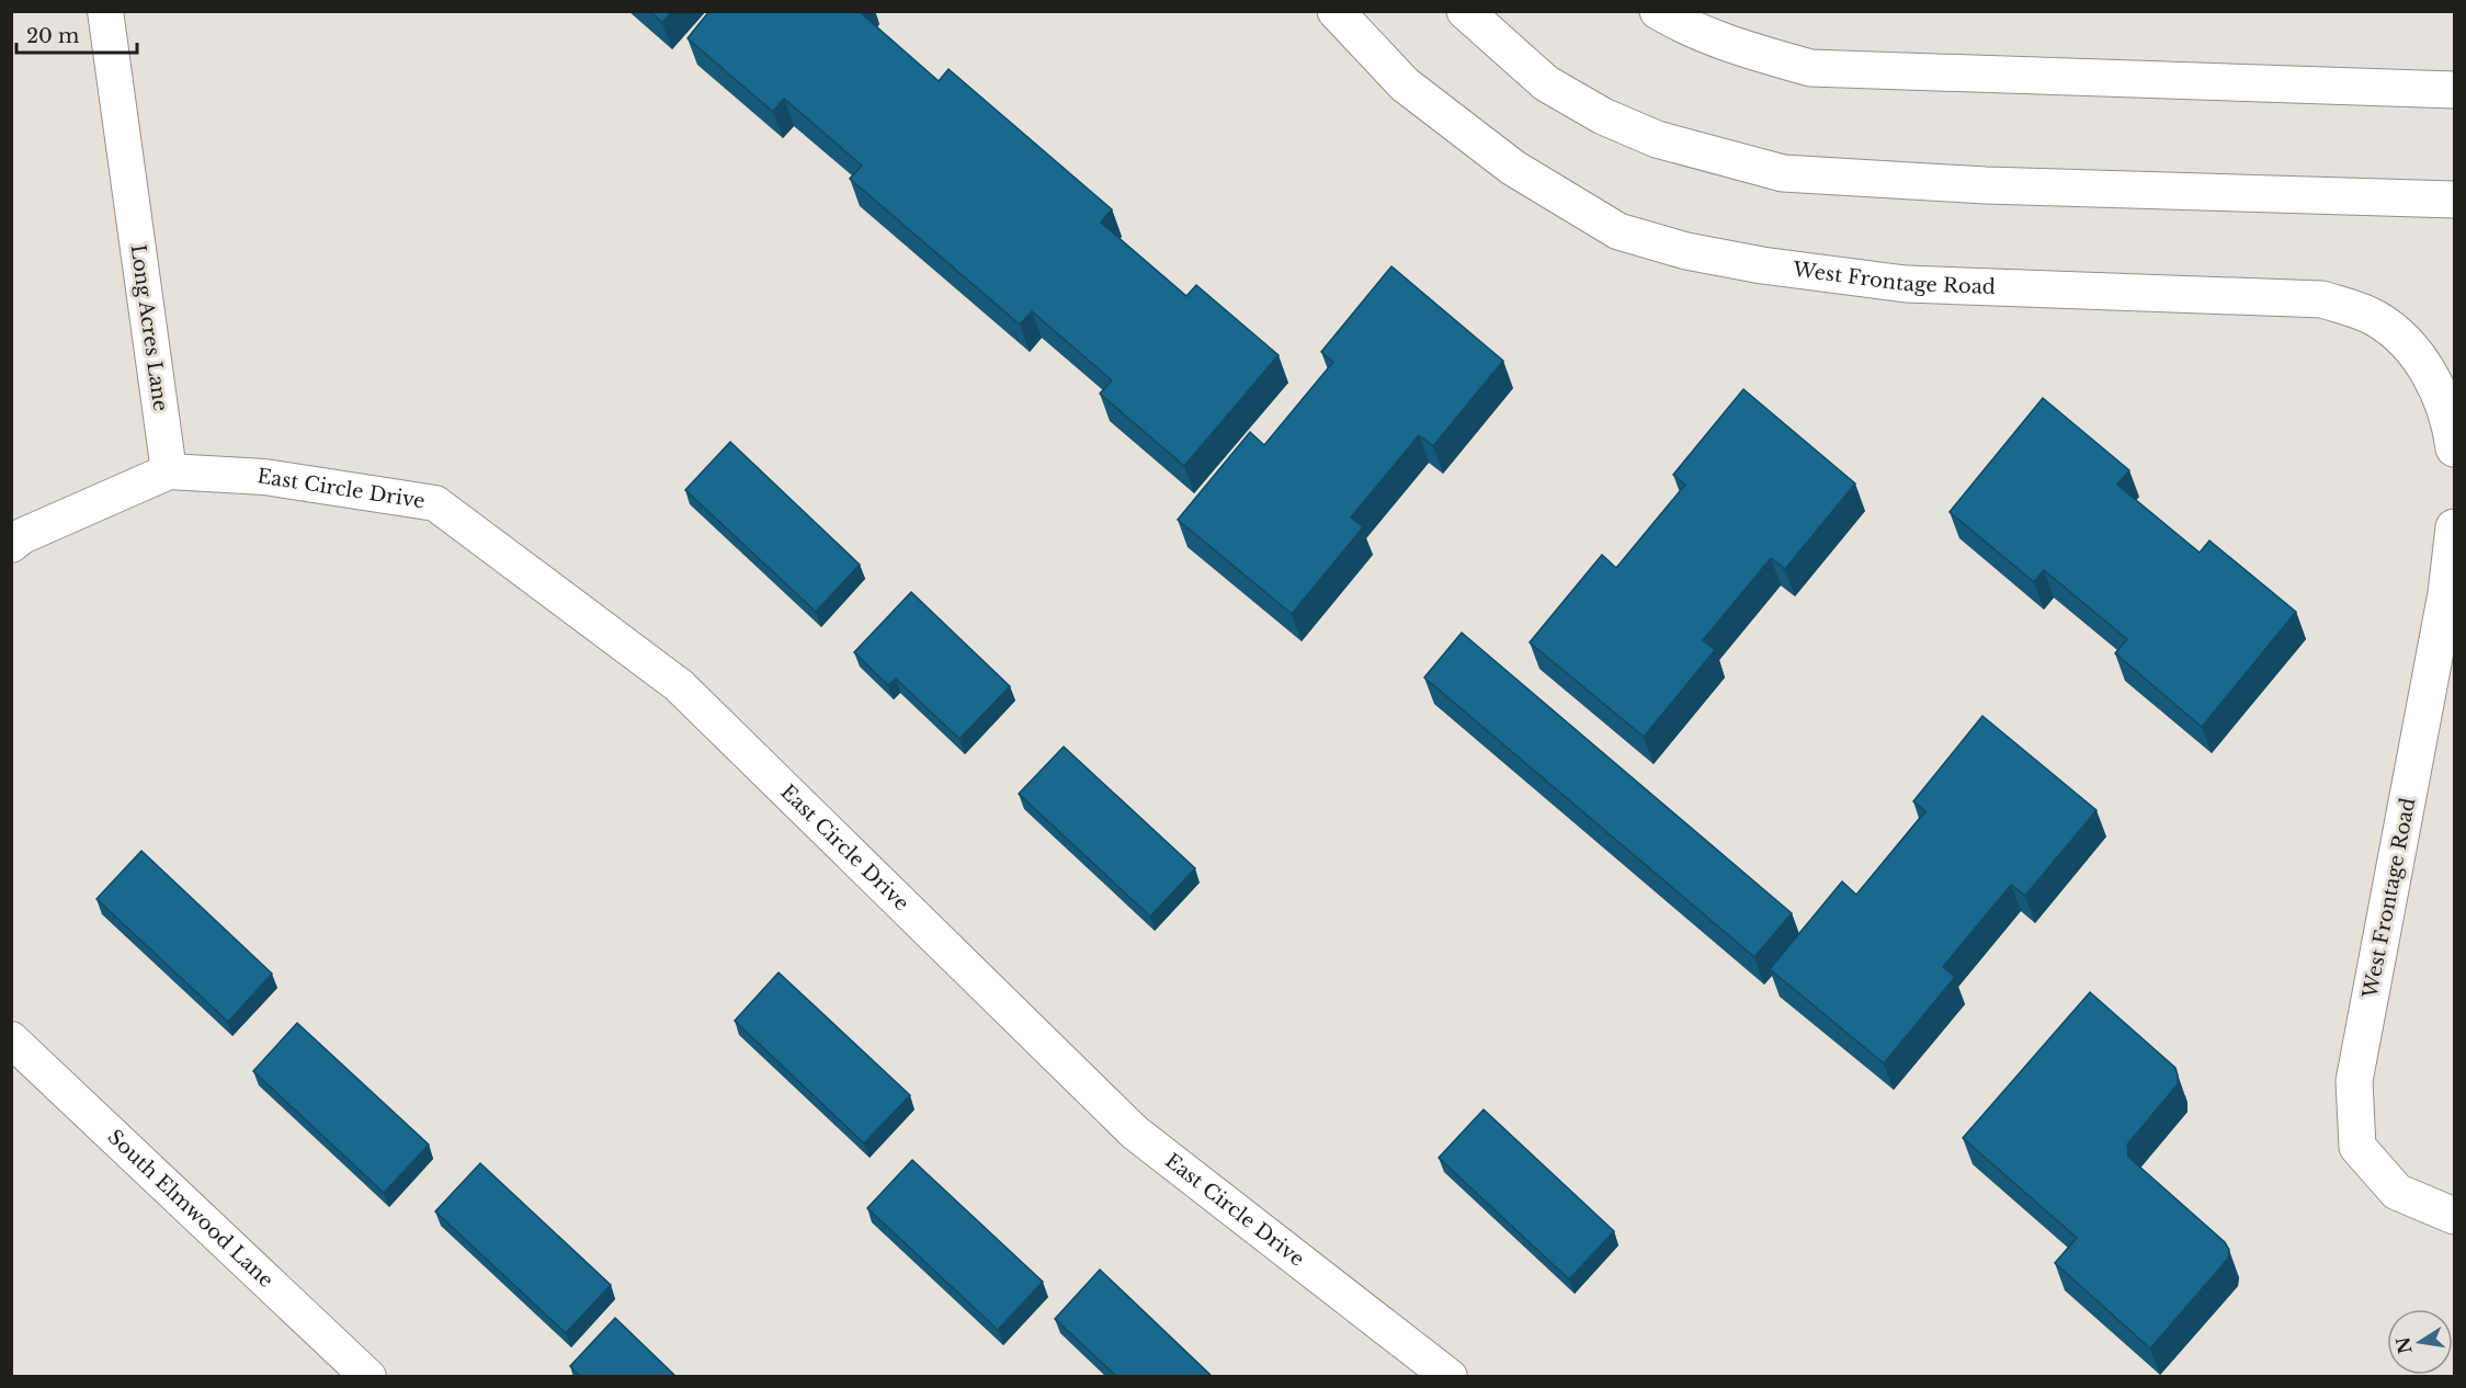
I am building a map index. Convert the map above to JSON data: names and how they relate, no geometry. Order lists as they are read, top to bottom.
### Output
{
  "streets": {
    "main road": ["West Frontage Road"],
    "street": ["Long Acres Lane", "East Circle Drive", "South Elmwood Lane"]
  },
  "crossings": [
    ["Long Acres Lane", "East Circle Drive"]
  ],
  "scale_bar": "20 m",
  "north": "left"
}
